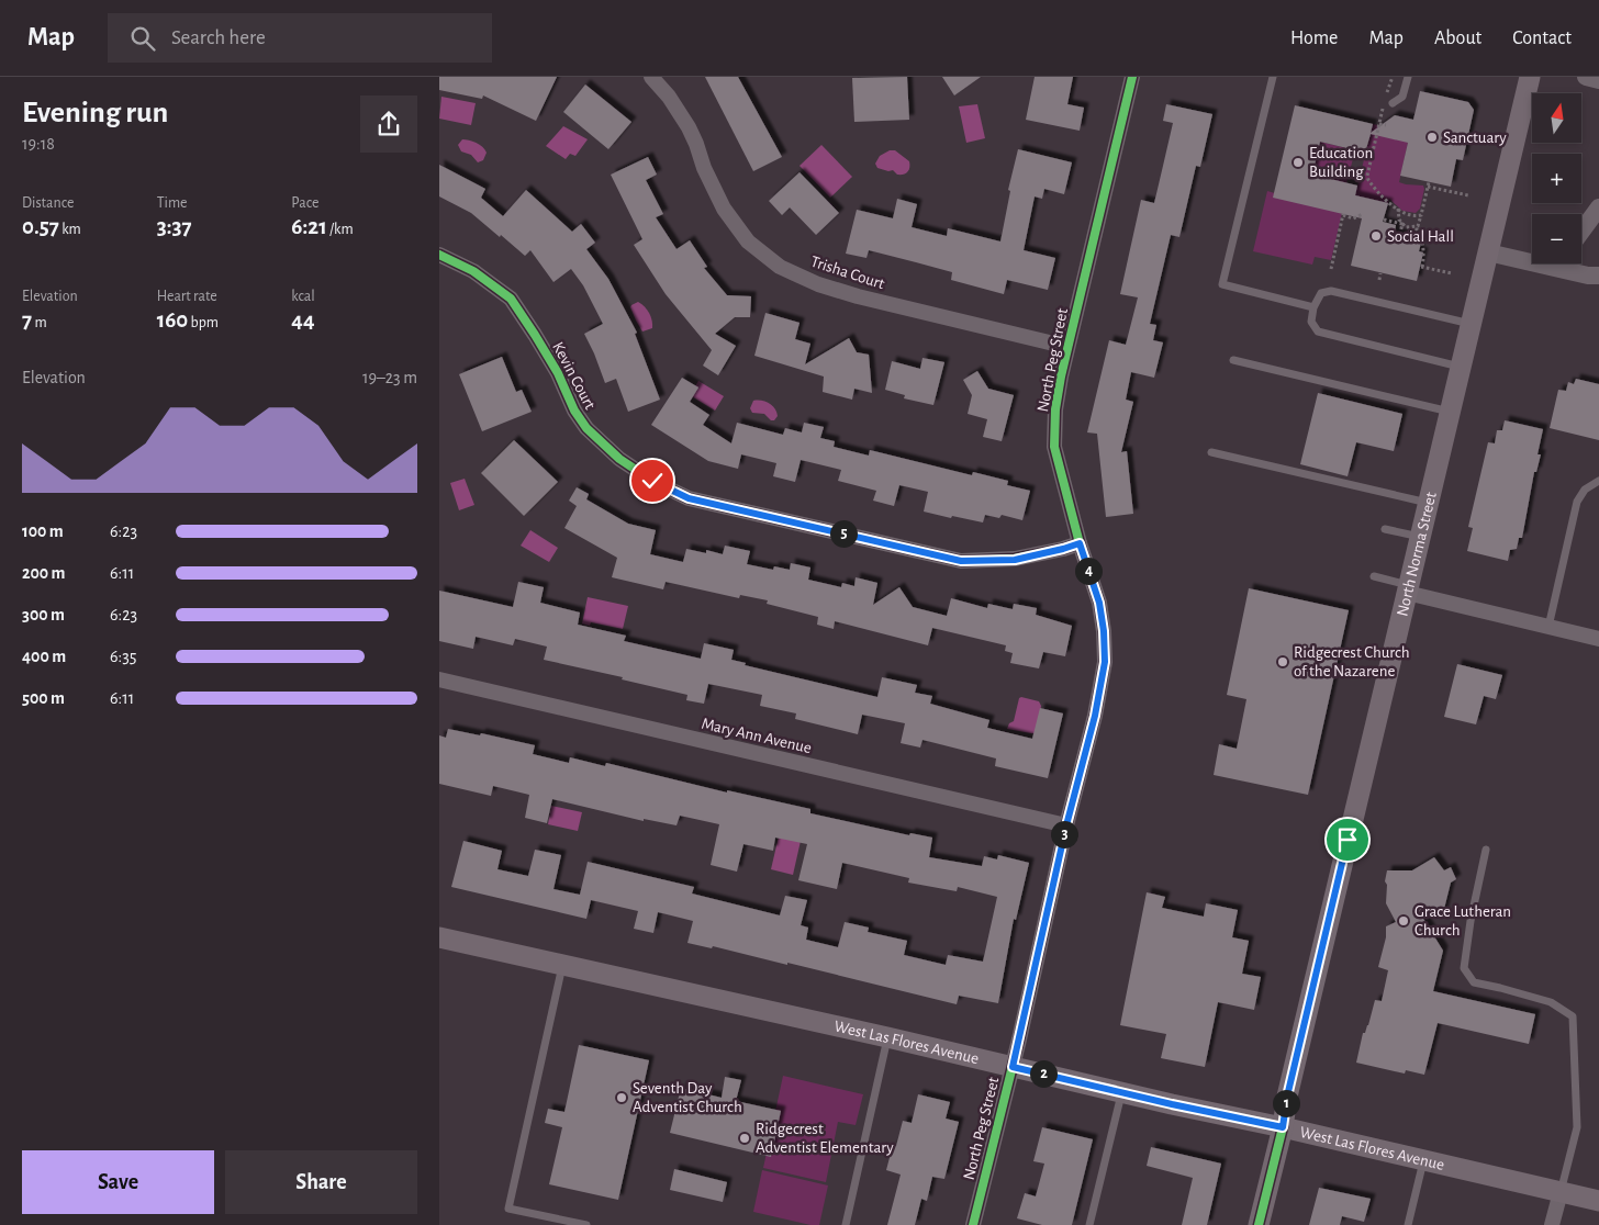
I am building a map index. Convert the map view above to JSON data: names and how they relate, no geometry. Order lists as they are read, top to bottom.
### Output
{
  "streets": {
    "main road": ["North Norma Street", "West Las Flores Avenue"],
    "street": [
      "Trisha Court",
      "North Peg Street",
      "Kevin Court",
      "Mary Ann Avenue"
    ]
  },
  "crossings": [
    ["Trisha Court", "North Peg Street"],
    ["North Peg Street", "Kevin Court"],
    ["North Peg Street", "Mary Ann Avenue"],
    ["North Peg Street", "West Las Flores Avenue"],
    ["North Norma Street", "West Las Flores Avenue"]
  ],
  "places": [
    "Sanctuary",
    "Education Building",
    "Social Hall",
    "Ridgecrest Church of the Nazarene",
    "Grace Lutheran Church",
    "Seventh Day Adventist Church",
    "Ridgecrest Adventist Elementary"
  ],
  "north": "top",
  "page": {
    "header": "Map",
    "search": "Search here",
    "nav": [
      "Home",
      "Map",
      "About",
      "Contact"
    ],
    "heading": ["Evening run", "19:18"],
    "map_buttons": ["+", "−"],
    "stats": [
      ["Distance", "0.57 km"],
      ["Time", "3:37"],
      ["Pace", "6:21 /km"],
      ["Elevation", "7 m"],
      ["Heart rate", "160 bpm"],
      ["kcal", "44"]
    ],
    "chart": ["Elevation", "19–23 m"],
    "list": [
      {
        "name": "100 m",
        "note": "6:23"
      },
      {
        "name": "200 m",
        "note": "6:11"
      },
      {
        "name": "300 m",
        "note": "6:23"
      },
      {
        "name": "400 m",
        "note": "6:35"
      },
      {
        "name": "500 m",
        "note": "6:11"
      }
    ],
    "pins": [
      "5",
      "4",
      "3",
      "2",
      "1"
    ],
    "buttons": ["Save", "Share"]
  }
}
